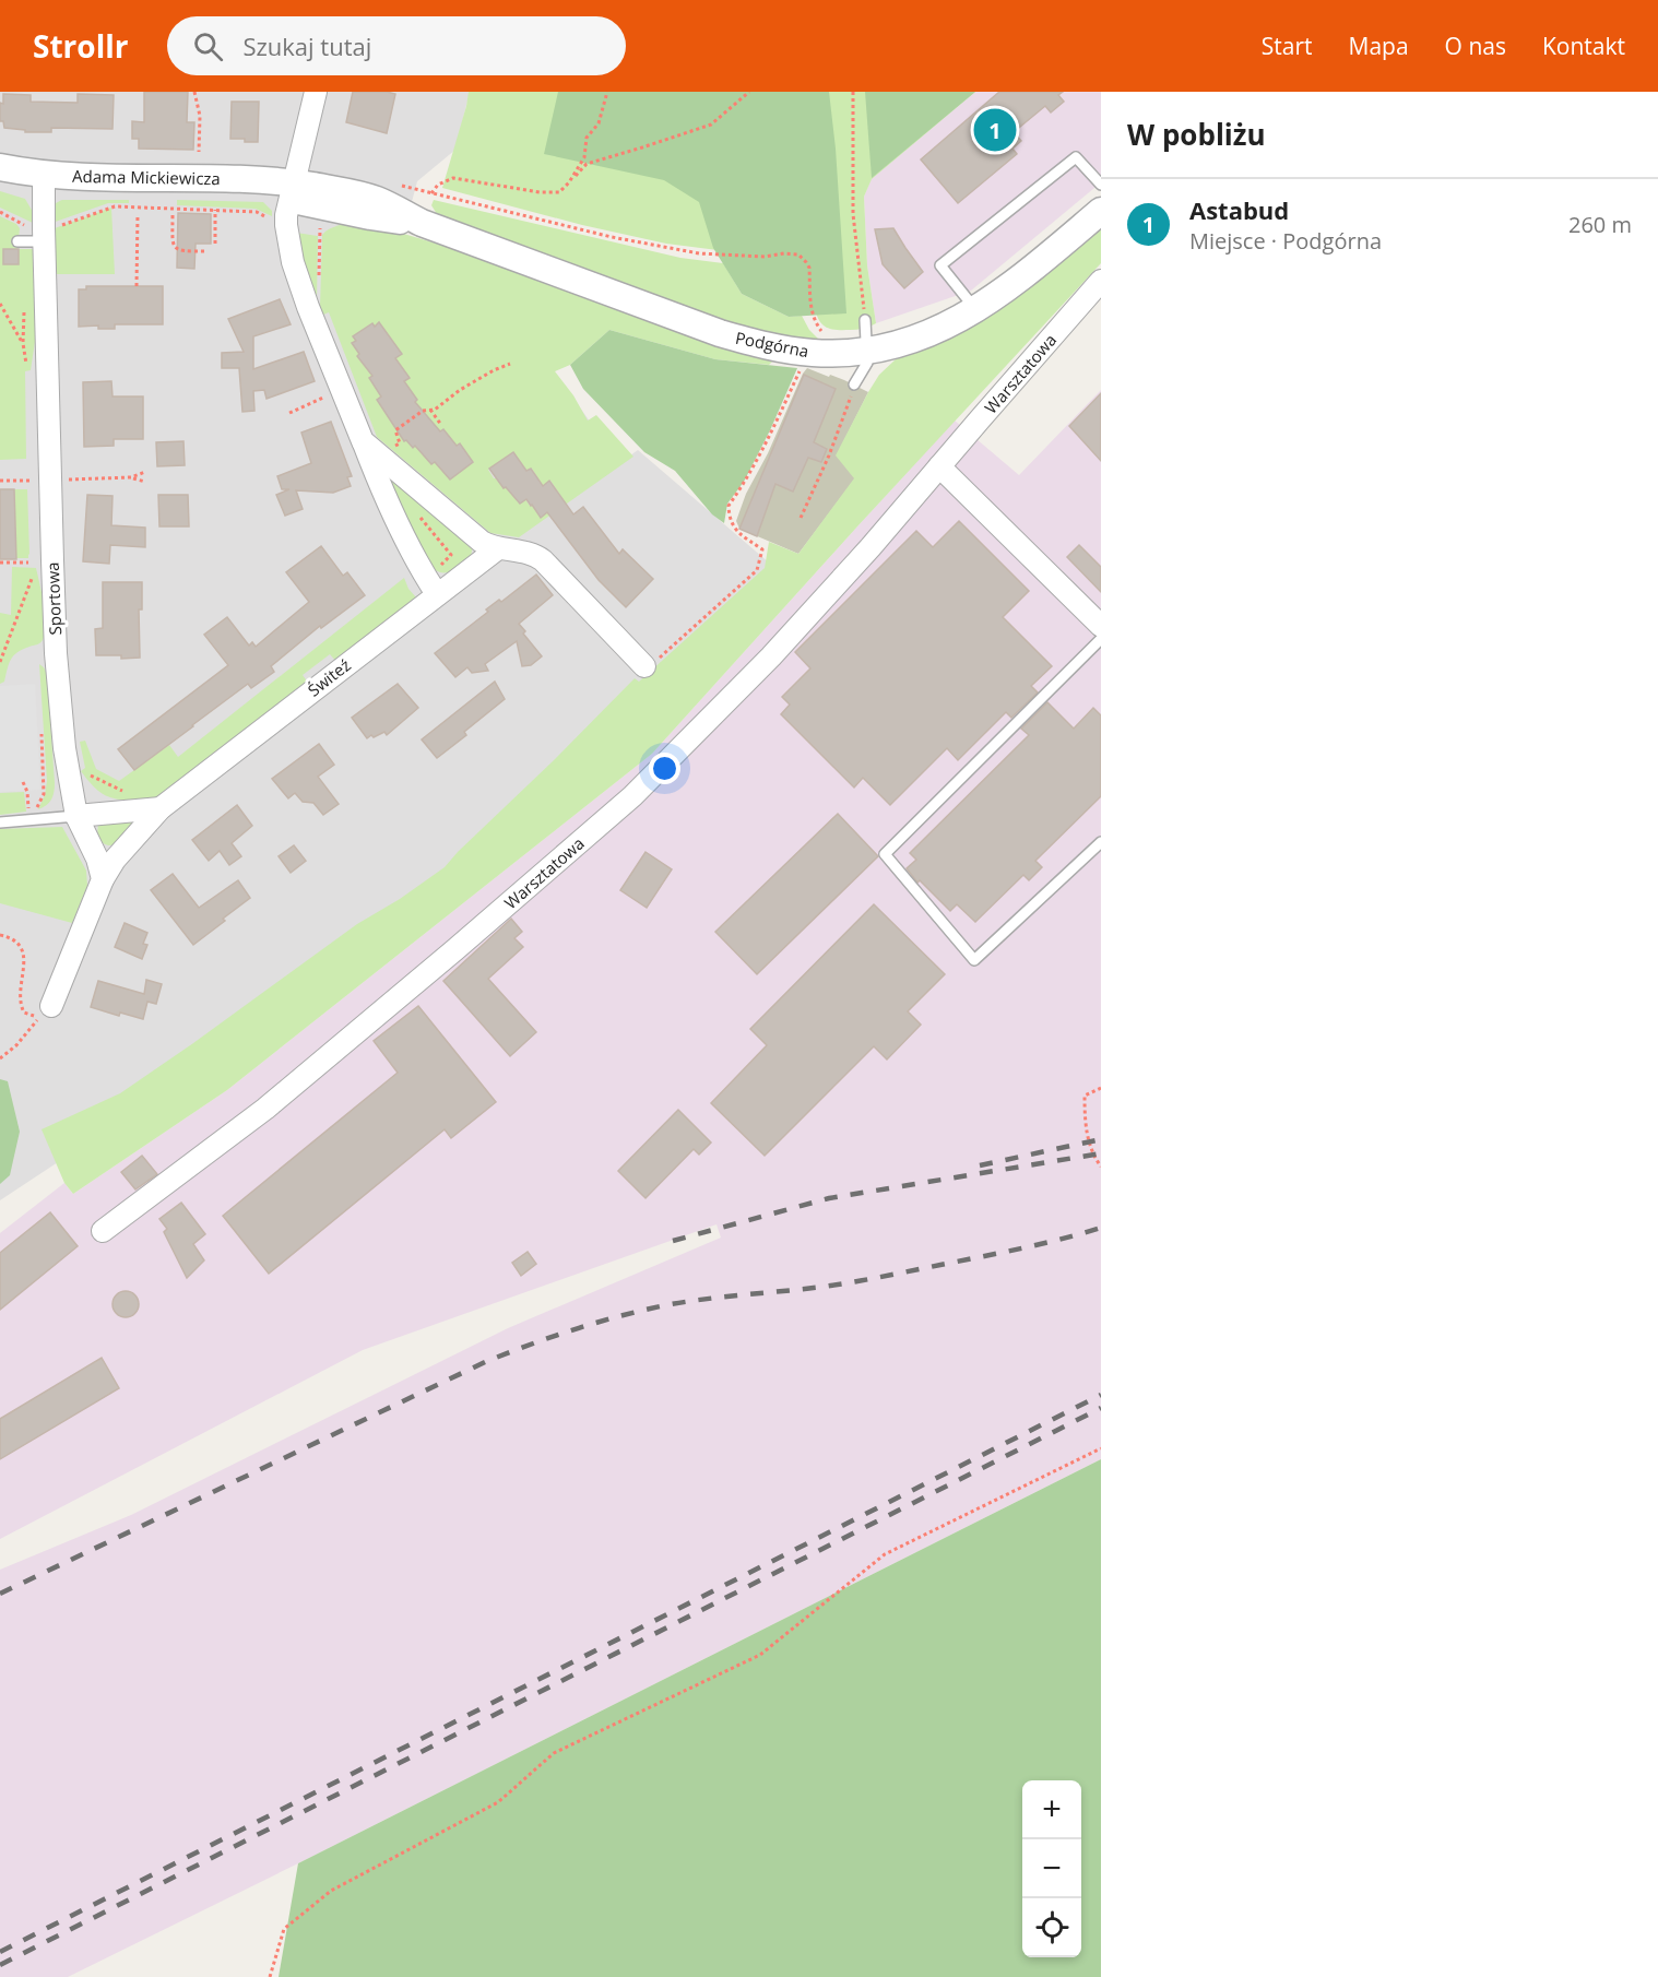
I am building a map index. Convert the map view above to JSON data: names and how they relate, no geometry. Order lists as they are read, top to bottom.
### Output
{
  "streets": {
    "street": [
      "Adama Mickiewicza",
      "Podgórna",
      "Warsztatowa",
      "Sportowa",
      "Świteź"
    ]
  },
  "crossings": [
    ["Adama Mickiewicza", "Podgórna"],
    ["Adama Mickiewicza", "Sportowa"],
    ["Sportowa", "Świteź"]
  ],
  "page": {
    "header": "Strollr",
    "search": "Szukaj tutaj",
    "nav": [
      "Start",
      "Mapa",
      "O nas",
      "Kontakt"
    ],
    "heading": "W pobliżu",
    "pins": "1",
    "list": [
      {
        "mark": "1",
        "name": "Astabud",
        "note": "Miejsce · Podgórna",
        "value": "260 m"
      }
    ],
    "map_buttons": ["+", "−"]
  }
}
